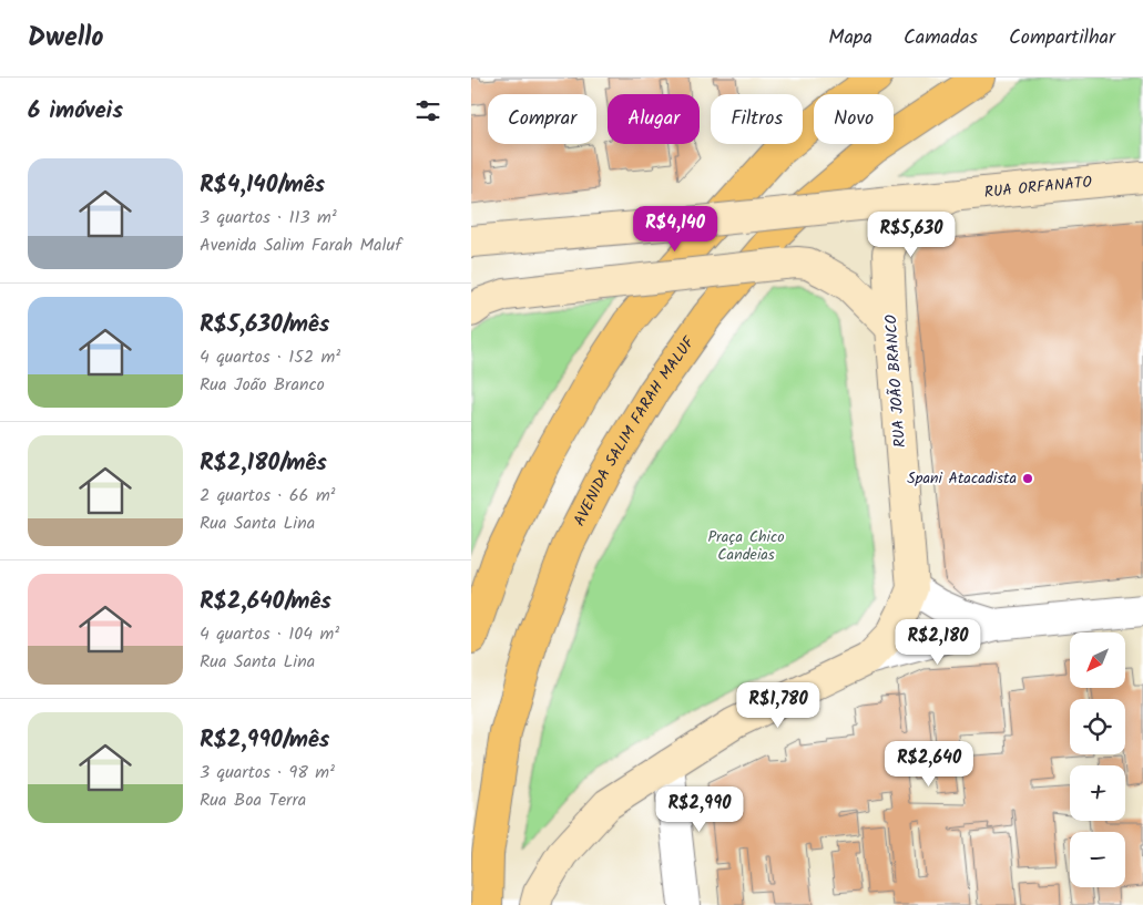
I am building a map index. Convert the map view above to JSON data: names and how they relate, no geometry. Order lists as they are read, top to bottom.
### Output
{
  "streets": {
    "highway": ["AVENIDA SALIM FARAH MALUF"],
    "main road": ["RUA ORFANATO", "RUA JOÃO BRANCO"]
  },
  "crossings": [
    ["RUA ORFANATO", "RUA JOÃO BRANCO"]
  ],
  "parks": ["Praça Chico Candeias"],
  "places": ["Spani Atacadista"],
  "north": "bottom left",
  "page": {
    "header": "Dwello",
    "nav": ["Mapa", "Camadas", "Compartilhar"],
    "heading": "6 imóveis",
    "chip": [
      "Comprar",
      "Alugar",
      "Filtros",
      "Novo"
    ],
    "list": [
      {
        "name": "R$4,140/mês",
        "note": "3 quartos · 113 m² · Avenida Salim Farah Maluf"
      },
      {
        "name": "R$5,630/mês",
        "note": "4 quartos · 152 m² · Rua João Branco"
      },
      {
        "name": "R$2,180/mês",
        "note": "2 quartos · 66 m² · Rua Santa Lina"
      },
      {
        "name": "R$2,640/mês",
        "note": "4 quartos · 104 m² · Rua Santa Lina"
      },
      {
        "name": "R$2,990/mês",
        "note": "3 quartos · 98 m² · Rua Boa Terra"
      }
    ],
    "price": [
      "R$4,140",
      "R$5,630",
      "R$2,180",
      "R$1,780",
      "R$2,640",
      "R$2,990"
    ],
    "map_buttons": ["+", "−"]
  }
}
